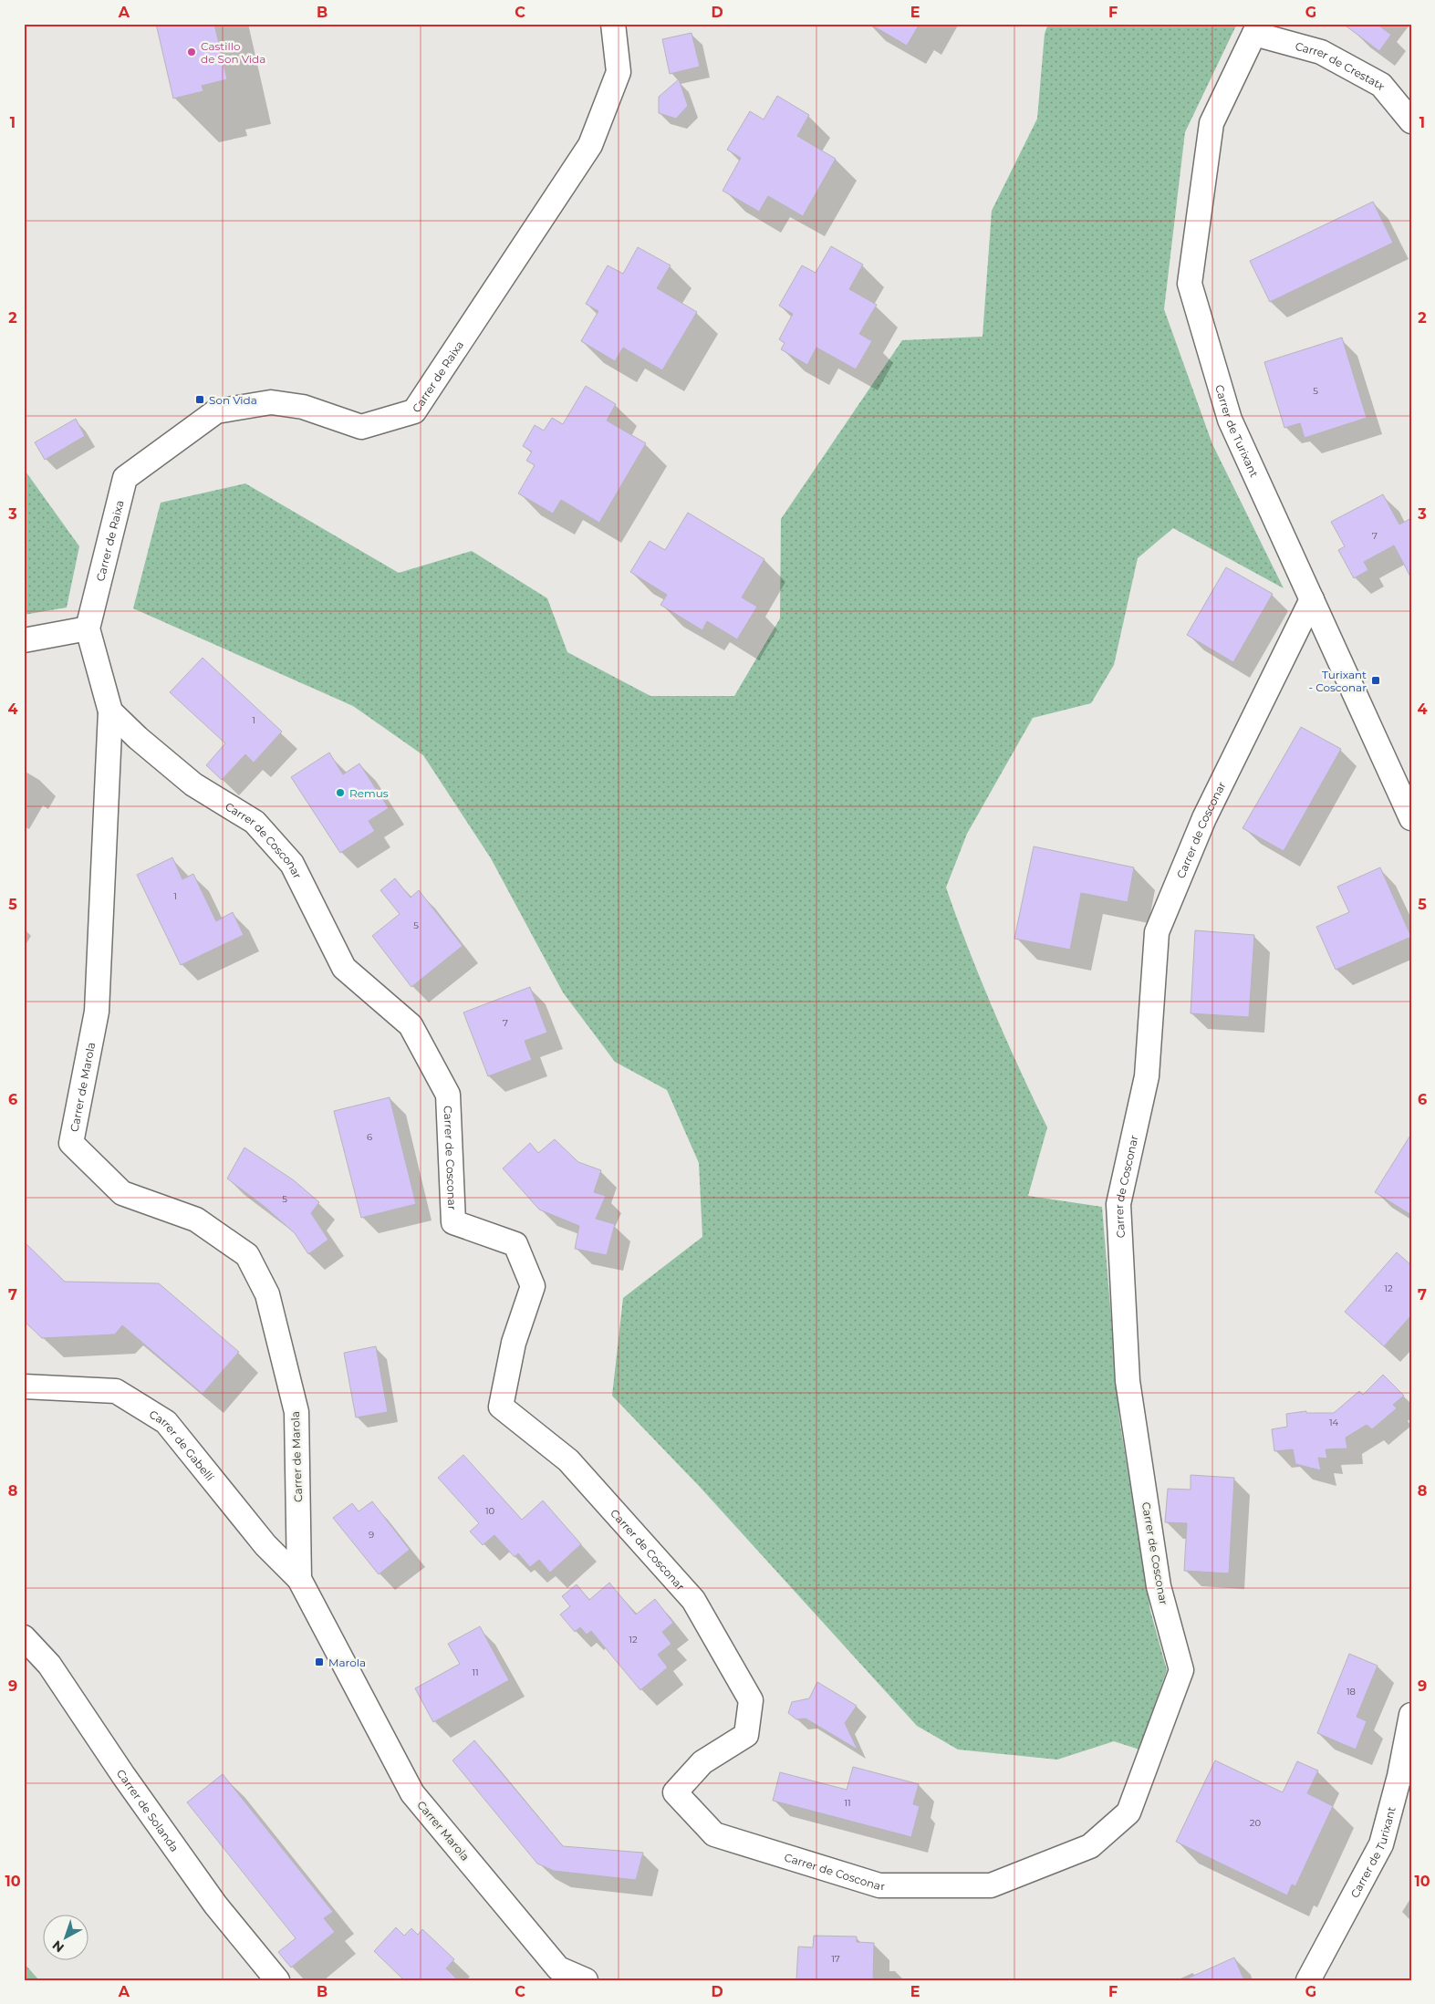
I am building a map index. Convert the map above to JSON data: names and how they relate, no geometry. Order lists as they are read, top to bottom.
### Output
{
  "streets": {
    "street": [
      "Carrer de Crestatx",
      "Carrer de Raixa",
      "Carrer de Turixant",
      "Carrer de Cosconar",
      "Carrer de Marola",
      "Carrer de Gabellí",
      "Carrer de Solanda",
      "Carrer Marola"
    ]
  },
  "crossings": [
    ["Carrer de Crestatx", "Carrer de Turixant"],
    ["Carrer de Raixa", "Carrer de Marola"],
    ["Carrer de Turixant", "Carrer de Cosconar"],
    ["Carrer de Cosconar", "Carrer de Marola"],
    ["Carrer de Marola", "Carrer de Gabellí"],
    ["Carrer de Marola", "Carrer Marola"]
  ],
  "places": {
    "other": ["Castillo de Son Vida", "Remus"],
    "transit": ["Son Vida", "Turixant - Cosconar", "Marola"]
  },
  "house_numbers": [
    "5",
    "7",
    "1",
    "1",
    "5",
    "7",
    "6",
    "5",
    "12",
    "14",
    "10",
    "9",
    "12",
    "11",
    "18",
    "11",
    "20",
    "17"
  ],
  "north": "bottom left",
  "grid": {
    "columns": [
      "A",
      "B",
      "C",
      "D",
      "E",
      "F",
      "G"
    ],
    "rows": [
      "1",
      "2",
      "3",
      "4",
      "5",
      "6",
      "7",
      "8",
      "9",
      "10"
    ]
  }
}
